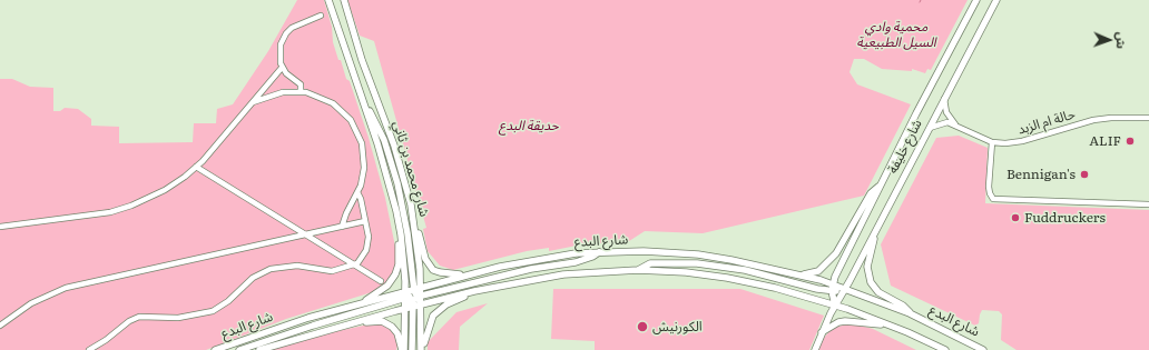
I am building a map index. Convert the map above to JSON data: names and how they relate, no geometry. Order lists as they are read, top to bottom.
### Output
{
  "streets": {
    "main road": ["شارع خليفة", "شارع محمد بن ثاني", "شارع البدع"],
    "street": ["حالة ام الزبد"]
  },
  "crossings": [
    ["حالة ام الزبد", "شارع خليفة"],
    ["شارع خليفة", "شارع البدع"],
    ["شارع محمد بن ثاني", "شارع البدع"]
  ],
  "parks": ["محمية وادي السيل الطبيعية", "حديقة البدع"],
  "places": [
    "ALIF",
    "Bennigan's",
    "Fuddruckers",
    "الكورنيش"
  ],
  "north": "right"
}
